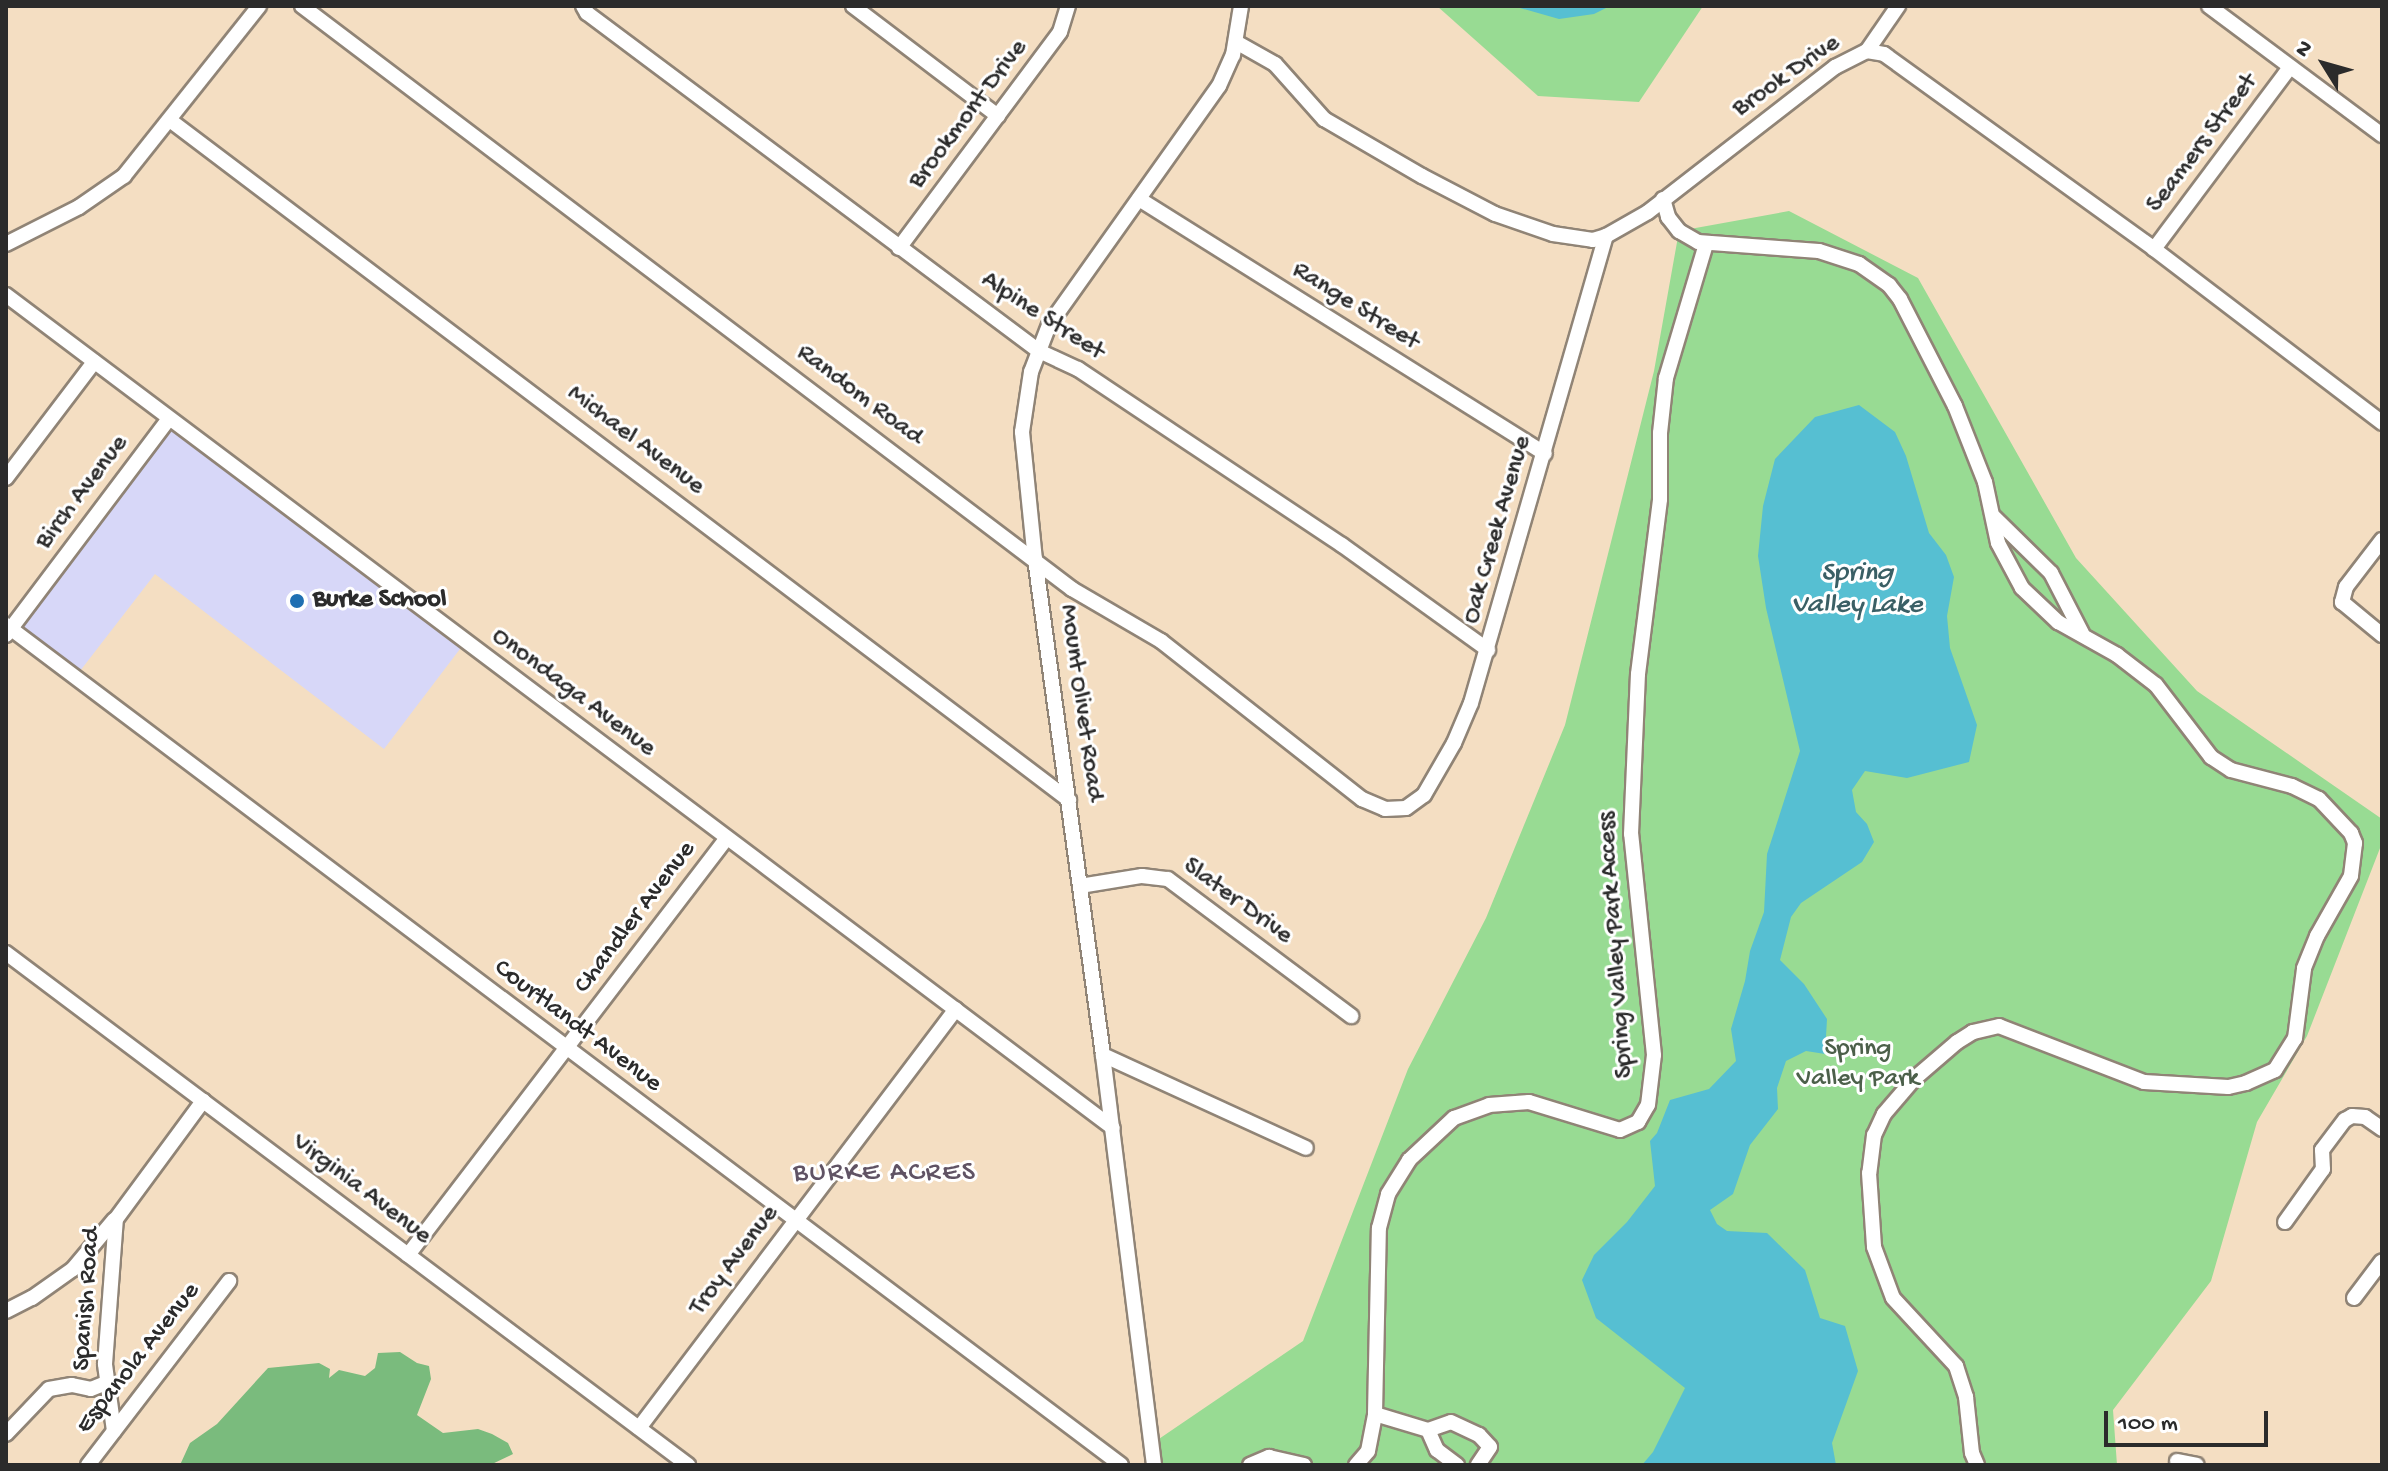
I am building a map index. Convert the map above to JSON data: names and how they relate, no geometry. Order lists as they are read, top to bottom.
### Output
{
  "streets": {
    "street": [
      "Brook Drive",
      "Brookmont Drive",
      "Seamers Street",
      "Range Street",
      "Alpine Street",
      "Random Road",
      "Michael Avenue",
      "Birch Avenue",
      "Oak Creek Avenue",
      "Onondaga Avenue",
      "Mount Olivet Road",
      "Slater Drive",
      "Chandler Avenue",
      "Spring Valley Park Access",
      "Courtlandt Avenue",
      "Virginia Avenue",
      "Troy Avenue",
      "Spanish Road",
      "Espanola Avenue"
    ]
  },
  "crossings": [
    ["Brook Drive", "Seamers Street"],
    ["Brook Drive", "Oak Creek Avenue"],
    ["Brookmont Drive", "Alpine Street"],
    ["Range Street", "Oak Creek Avenue"],
    ["Range Street", "Mount Olivet Road"],
    ["Alpine Street", "Oak Creek Avenue"],
    ["Alpine Street", "Mount Olivet Road"],
    ["Random Road", "Oak Creek Avenue"],
    ["Random Road", "Mount Olivet Road"],
    ["Michael Avenue", "Mount Olivet Road"],
    ["Birch Avenue", "Onondaga Avenue"],
    ["Birch Avenue", "Courtlandt Avenue"],
    ["Onondaga Avenue", "Mount Olivet Road"],
    ["Onondaga Avenue", "Chandler Avenue"],
    ["Onondaga Avenue", "Troy Avenue"],
    ["Mount Olivet Road", "Slater Drive"],
    ["Chandler Avenue", "Courtlandt Avenue"],
    ["Chandler Avenue", "Virginia Avenue"],
    ["Courtlandt Avenue", "Troy Avenue"],
    ["Virginia Avenue", "Troy Avenue"],
    ["Virginia Avenue", "Spanish Road"],
    ["Spanish Road", "Espanola Avenue"]
  ],
  "districts": ["BURKE ACRES"],
  "water": ["Spring Valley Lake"],
  "parks": ["Spring Valley Park"],
  "places": ["Burke School"],
  "scale_bar": "100 m",
  "north": "top left"
}
